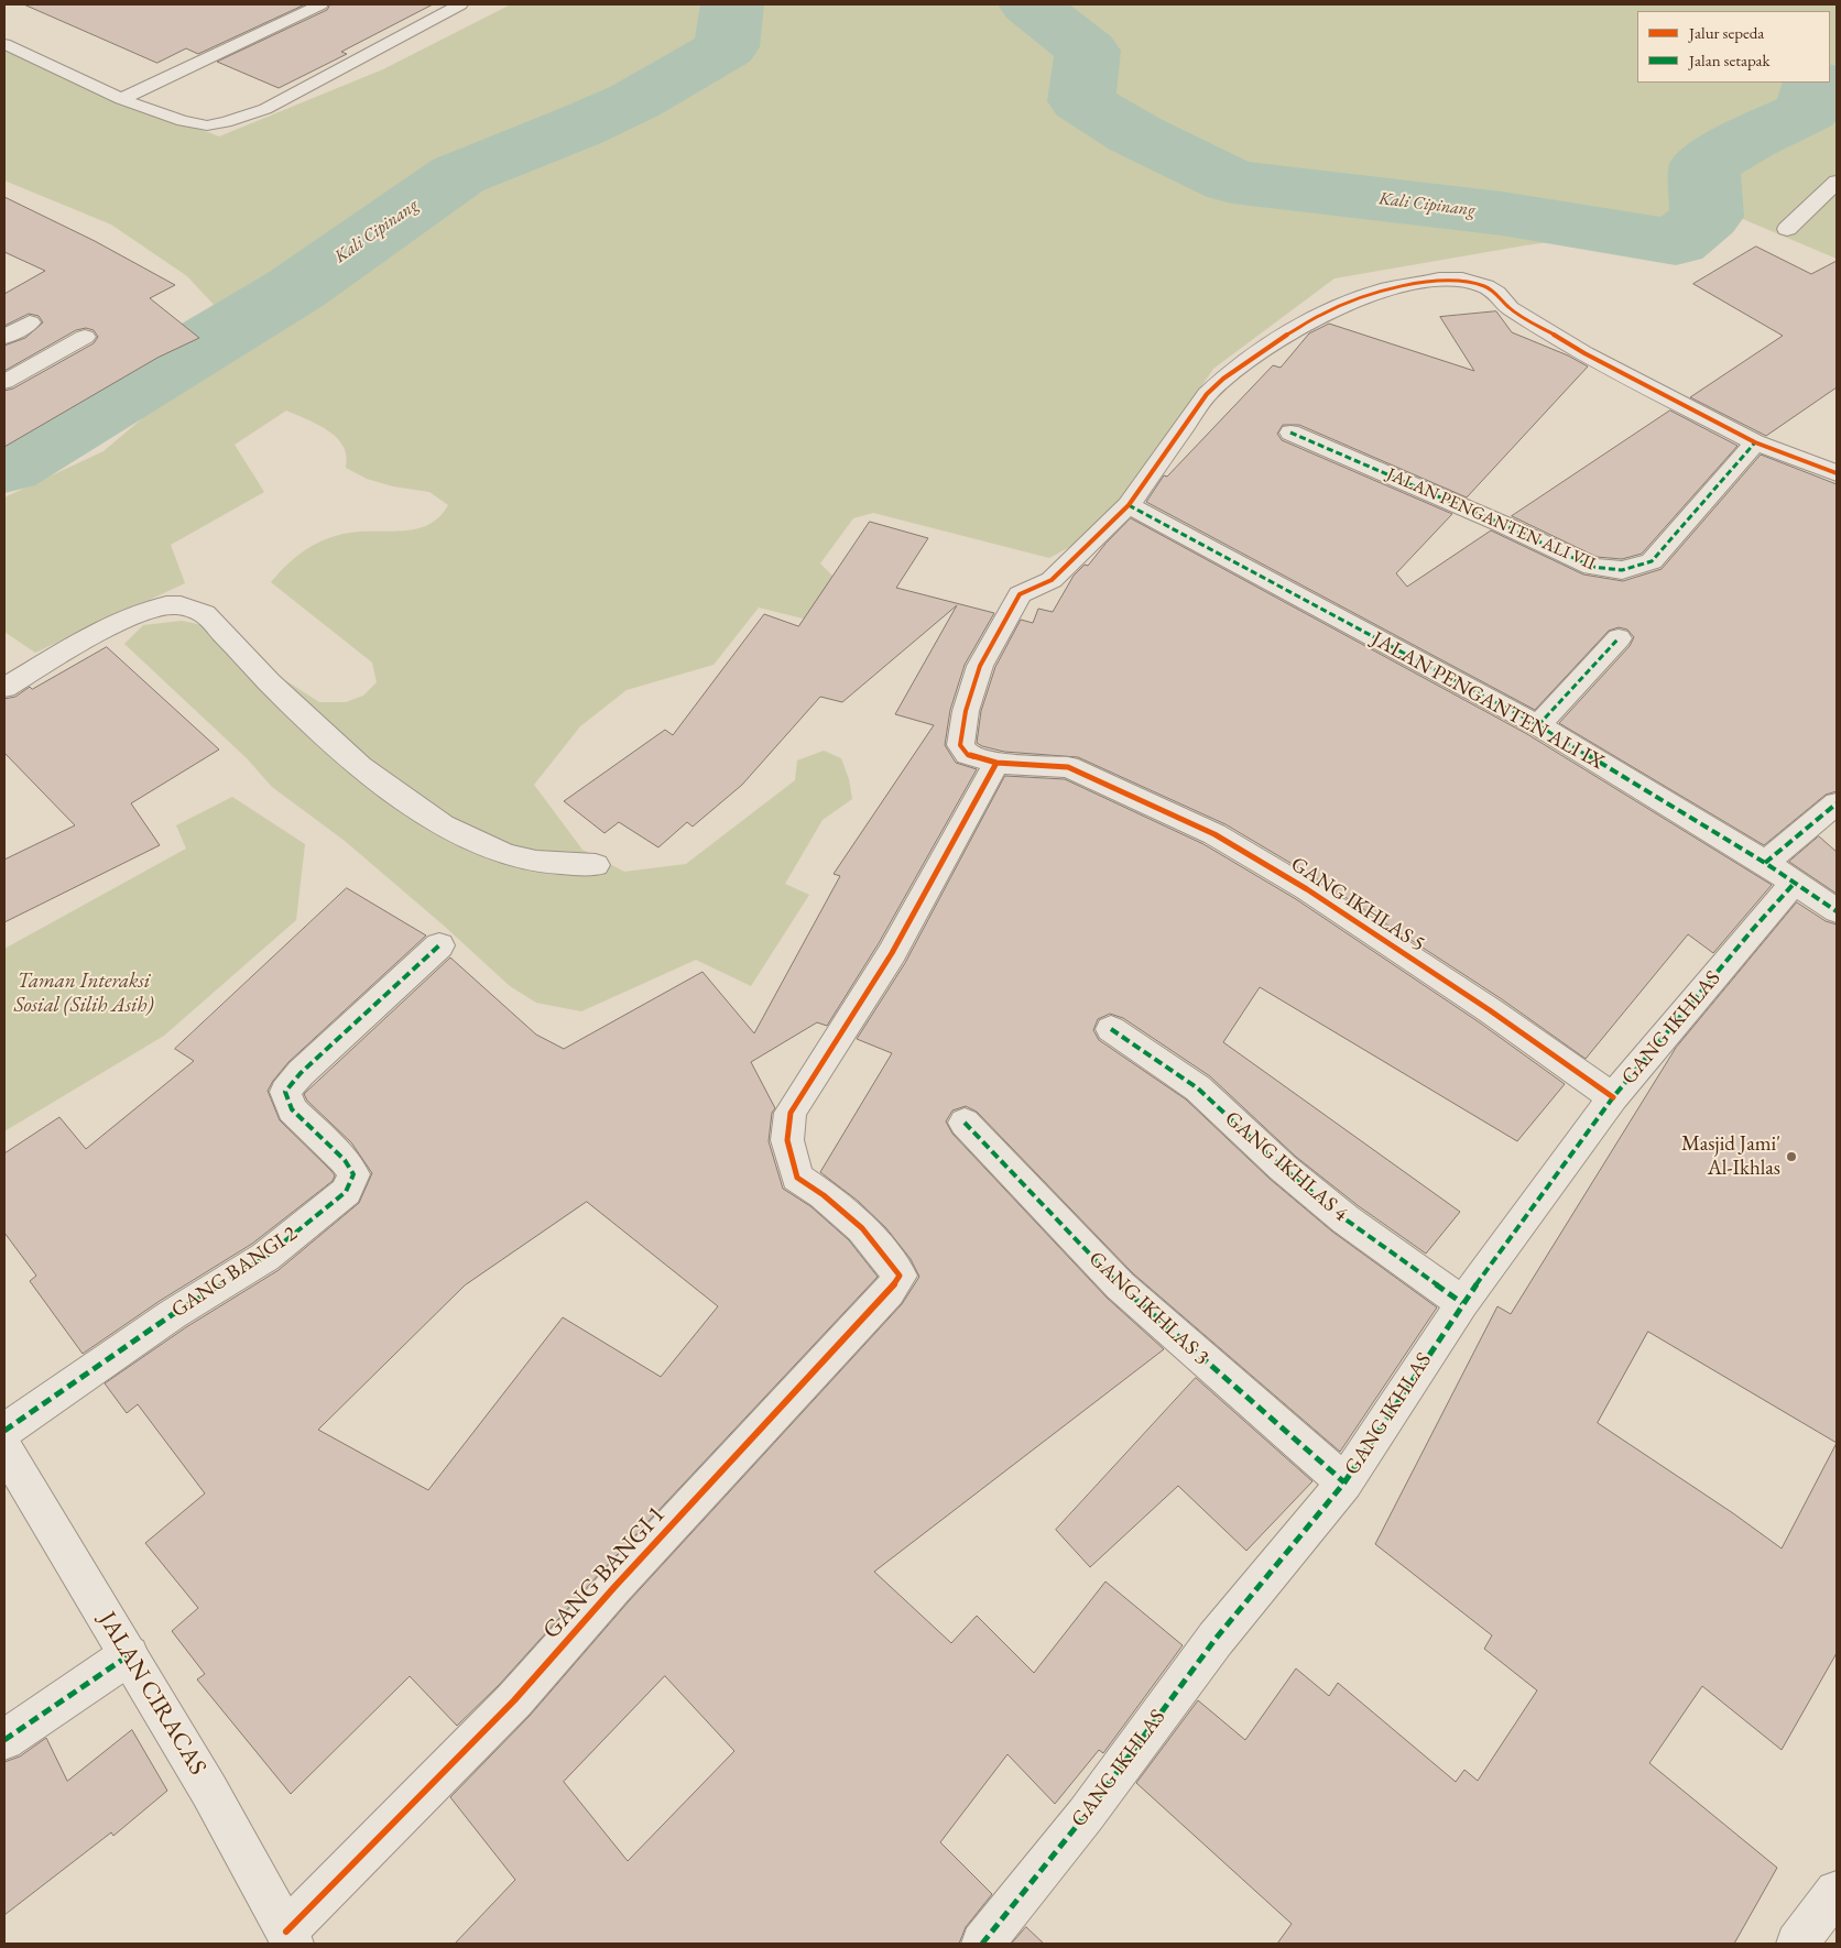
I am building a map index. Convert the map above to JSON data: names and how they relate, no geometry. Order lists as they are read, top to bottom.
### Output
{
  "streets": {
    "street": [
      "JALAN PENGANTEN ALI VII",
      "JALAN PENGANTEN ALI IX",
      "GANG IKHLAS 5",
      "GANG IKHLAS",
      "GANG IKHLAS 4",
      "GANG BANGI 2",
      "GANG IKHLAS 3",
      "GANG BANGI 1",
      "JALAN CIRACAS"
    ]
  },
  "crossings": [
    ["JALAN PENGANTEN ALI IX", "GANG IKHLAS"],
    ["GANG IKHLAS 5", "GANG IKHLAS"],
    ["GANG IKHLAS 5", "GANG BANGI 1"],
    ["GANG IKHLAS", "GANG IKHLAS 4"],
    ["GANG IKHLAS", "GANG IKHLAS 3"],
    ["GANG BANGI 1", "JALAN CIRACAS"]
  ],
  "water": ["Kali Cipinang"],
  "parks": ["Taman Interaksi Sosial (Silih Asih)"],
  "places": ["Masjid Jami' Al-Ikhlas"],
  "legend": ["Jalur sepeda", "Jalan setapak"]
}
